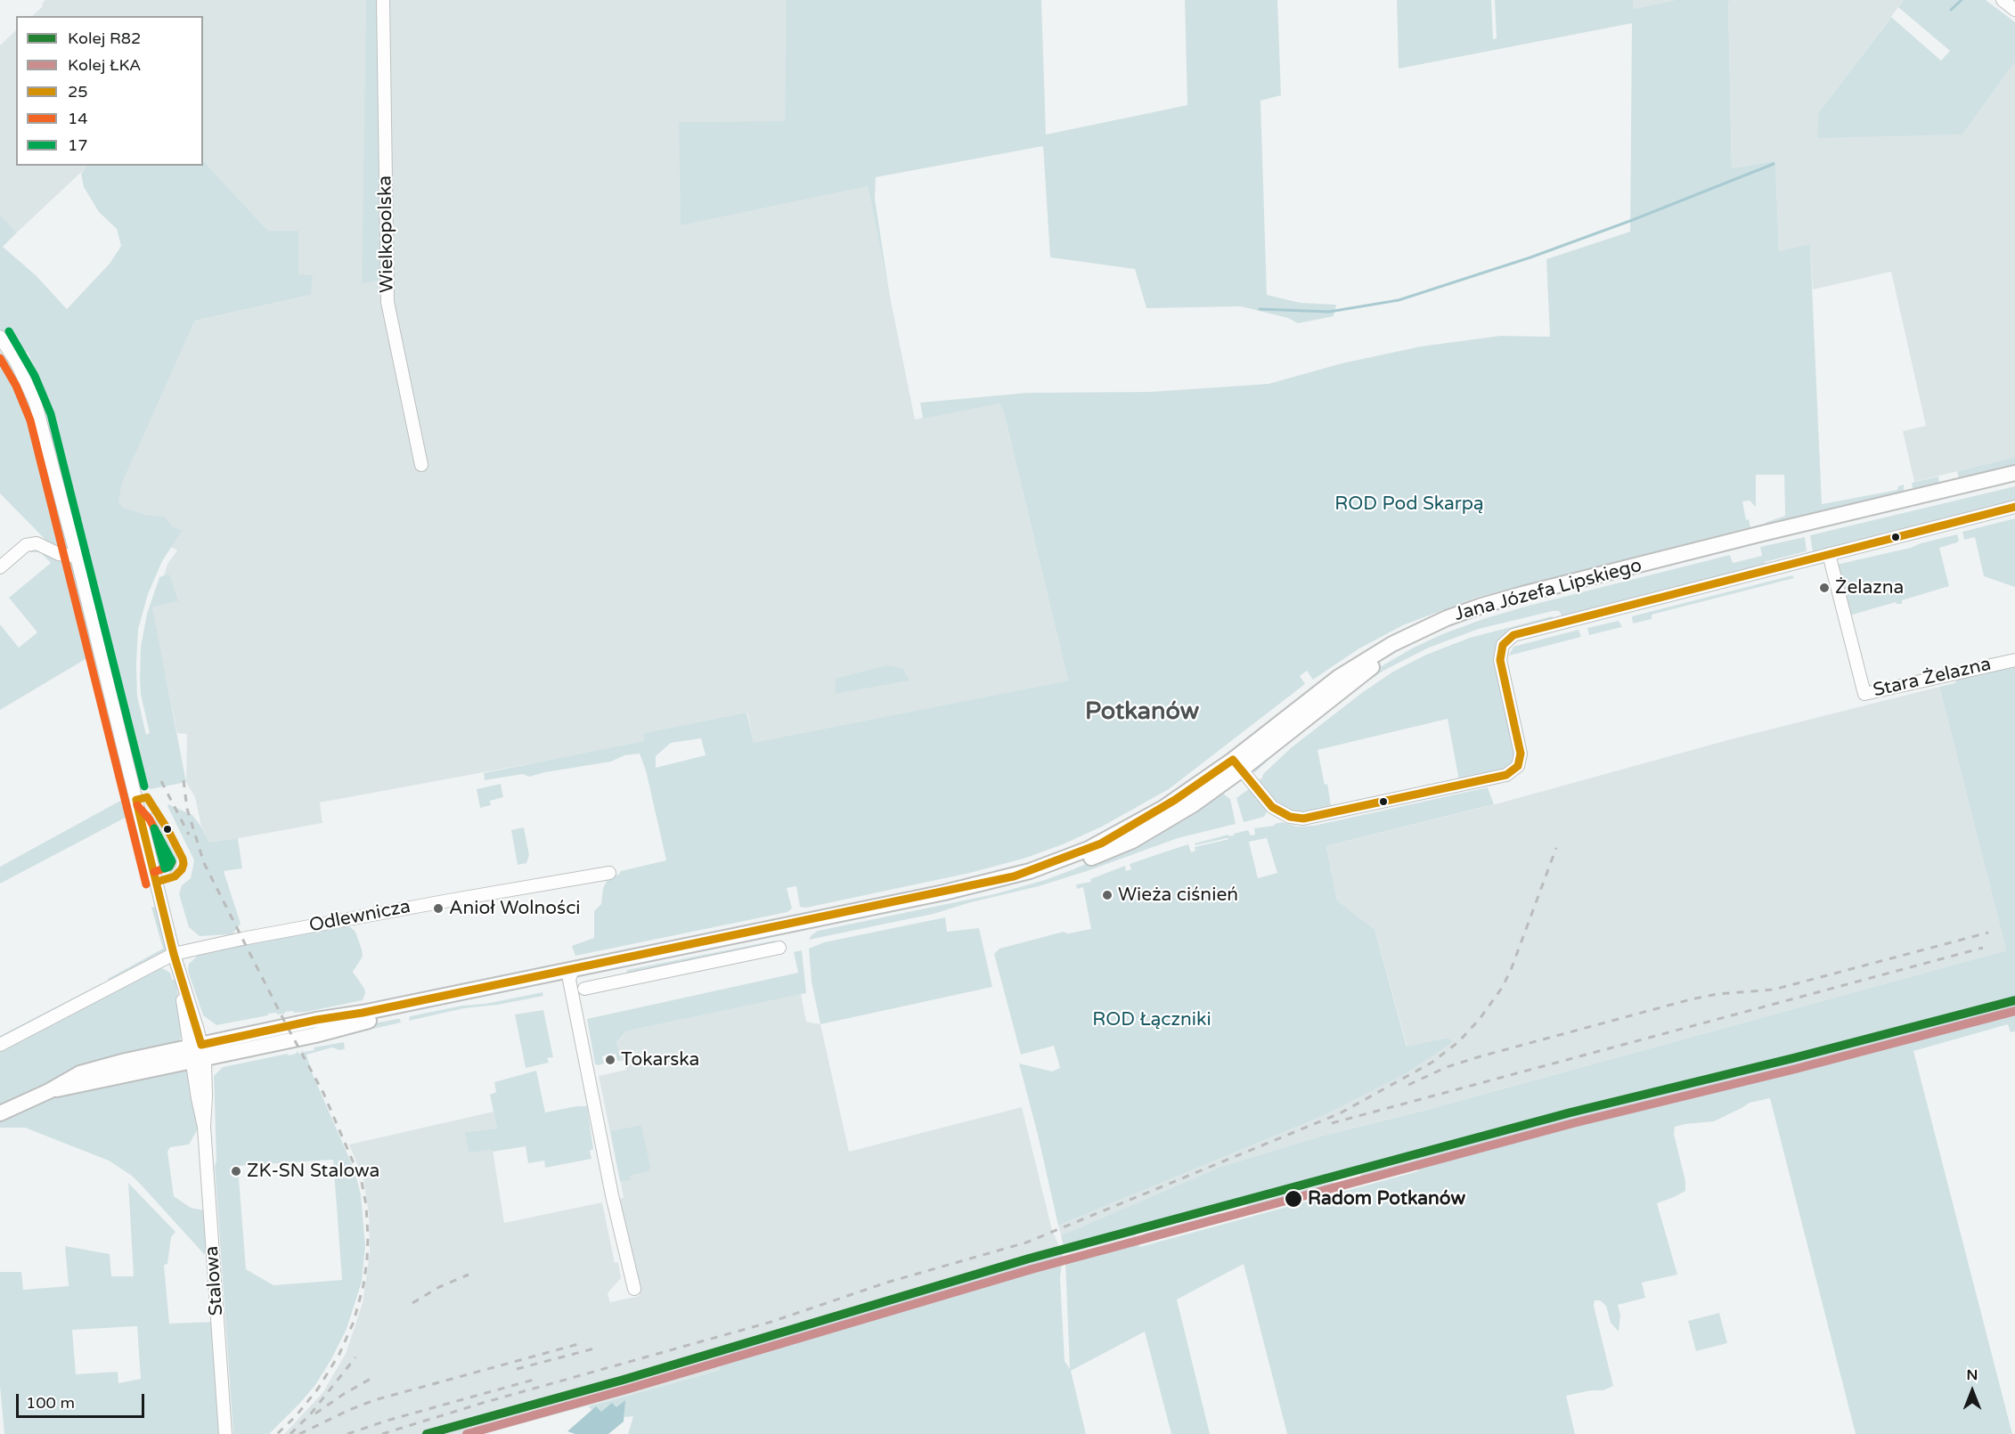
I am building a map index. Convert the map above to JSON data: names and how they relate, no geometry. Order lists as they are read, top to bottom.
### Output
{
  "streets": {
    "main road": ["Jana Józefa Lipskiego"],
    "street": [
      "Wielkopolska",
      "Stara Żelazna",
      "Odlewnicza",
      "Stalowa"
    ]
  },
  "crossings": [
    ["Jana Józefa Lipskiego", "Stalowa"],
    ["Odlewnicza", "Stalowa"]
  ],
  "districts": ["Potkanów"],
  "parks": ["ROD Pod Skarpą", "ROD Łączniki"],
  "places": [
    "Żelazna",
    "Wieża ciśnień",
    "Anioł Wolności",
    "Tokarska",
    "ZK-SN Stalowa",
    "Radom Potkanów"
  ],
  "lines": [
    "transit line 17",
    "transit line 14",
    "transit line 25",
    "rail line R82",
    "rail line ŁKA"
  ],
  "legend": [
    "Kolej R82",
    "Kolej ŁKA",
    "25",
    "14",
    "17"
  ],
  "scale_bar": "100 m",
  "north": "top"
}
